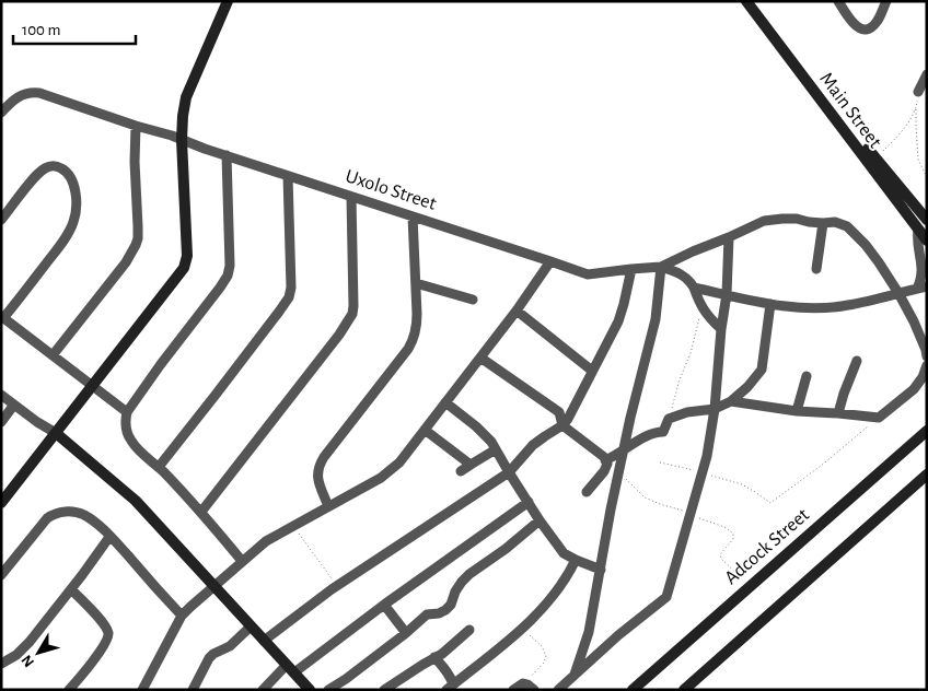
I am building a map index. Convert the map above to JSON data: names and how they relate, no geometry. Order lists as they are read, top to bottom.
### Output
{
  "streets": {
    "street": ["Main Street", "Uxolo Street", "Adcock Street"]
  },
  "scale_bar": "100 m",
  "north": "bottom left"
}
